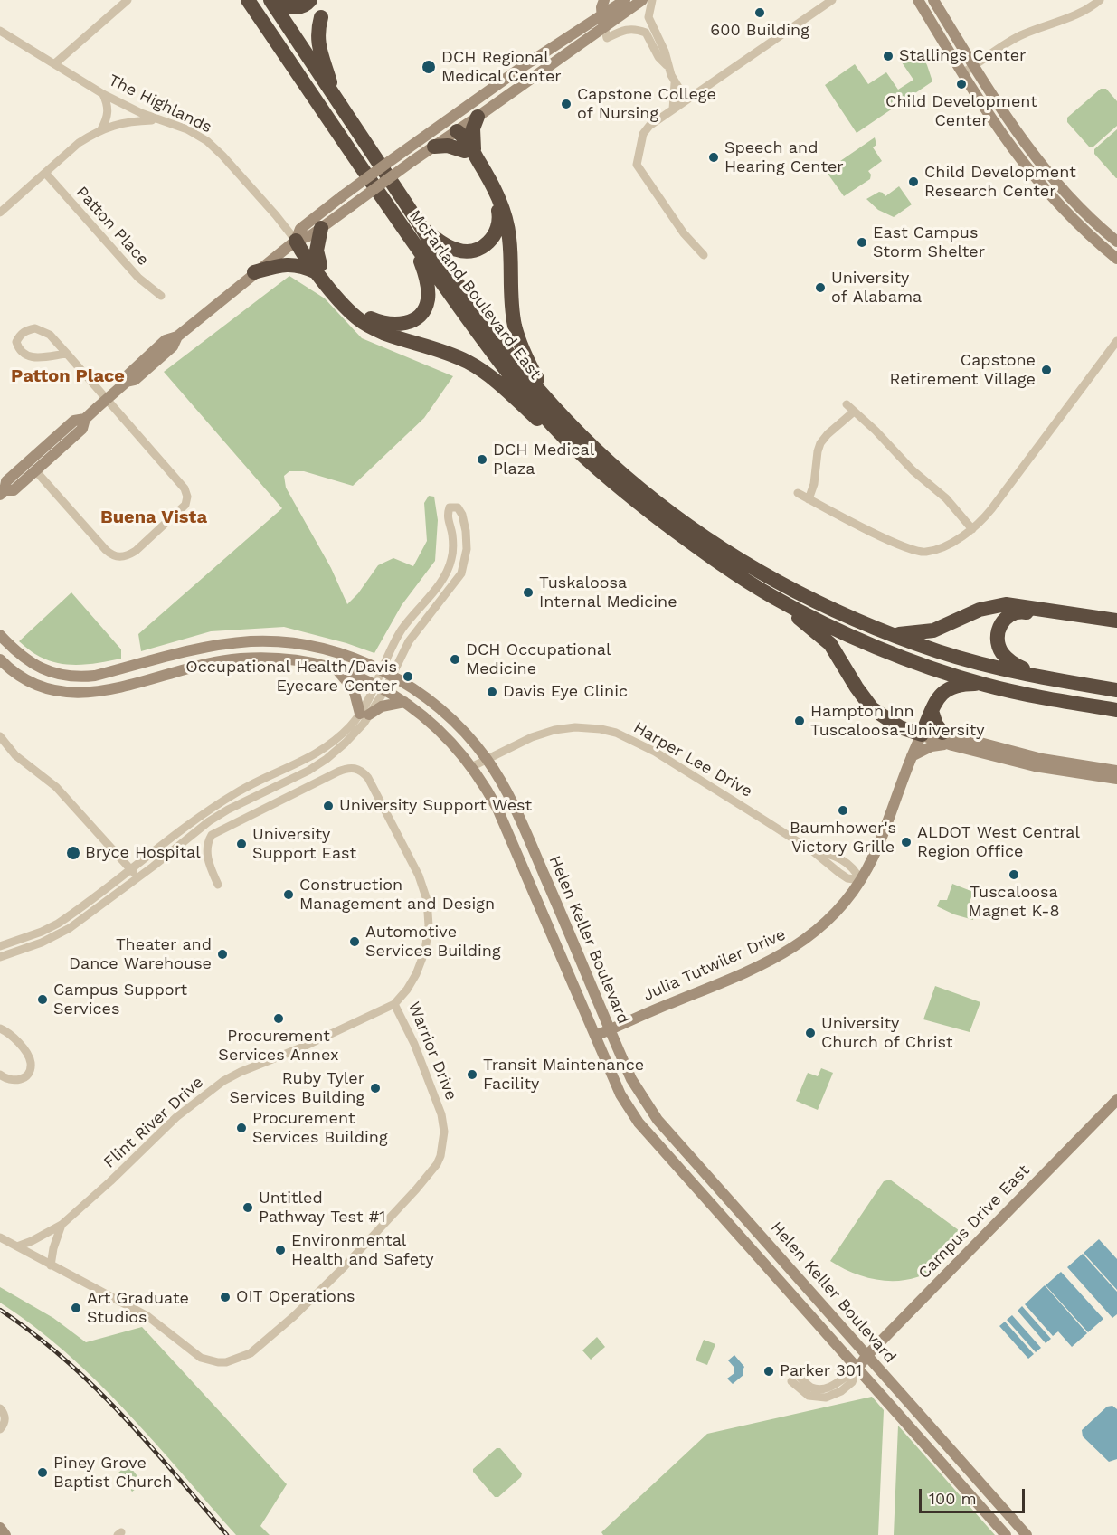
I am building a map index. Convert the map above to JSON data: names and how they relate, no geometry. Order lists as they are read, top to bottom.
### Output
{
  "streets": {
    "highway": ["McFarland Boulevard East"],
    "street": [
      "The Highlands",
      "Patton Place",
      "Harper Lee Drive",
      "Helen Keller Boulevard",
      "Julia Tutwiler Drive",
      "Warrior Drive",
      "Flint River Drive",
      "Campus Drive East"
    ]
  },
  "crossings": [
    ["Harper Lee Drive", "Helen Keller Boulevard"],
    ["Harper Lee Drive", "Julia Tutwiler Drive"],
    ["Helen Keller Boulevard", "Julia Tutwiler Drive"],
    ["Helen Keller Boulevard", "Campus Drive East"],
    ["Warrior Drive", "Flint River Drive"]
  ],
  "districts": ["Patton Place", "Buena Vista"],
  "places": [
    "600 Building",
    "Stallings Center",
    "DCH Regional Medical Center",
    "Child Development Center",
    "Capstone College of Nursing",
    "Speech and Hearing Center",
    "Child Development Research Center",
    "East Campus Storm Shelter",
    "University of Alabama",
    "Capstone Retirement Village",
    "DCH Medical Plaza",
    "Tuskaloosa Internal Medicine",
    "DCH Occupational Medicine",
    "Occupational Health/Davis Eyecare Center",
    "Davis Eye Clinic",
    "Hampton Inn Tuscaloosa-University",
    "University Support West",
    "Baumhower's Victory Grille",
    "ALDOT West Central Region Office",
    "University Support East",
    "Bryce Hospital",
    "Tuscaloosa Magnet K-8",
    "Construction Management and Design",
    "Automotive Services Building",
    "Theater and Dance Warehouse",
    "Campus Support Services",
    "Procurement Services Annex",
    "University Church of Christ",
    "Transit Maintenance Facility",
    "Ruby Tyler Services Building",
    "Procurement Services Building",
    "Untitled Pathway Test #1",
    "Environmental Health and Safety",
    "OIT Operations",
    "Art Graduate Studios",
    "Parker 301",
    "Piney Grove Baptist Church"
  ],
  "scale_bar": "100 m"
}
